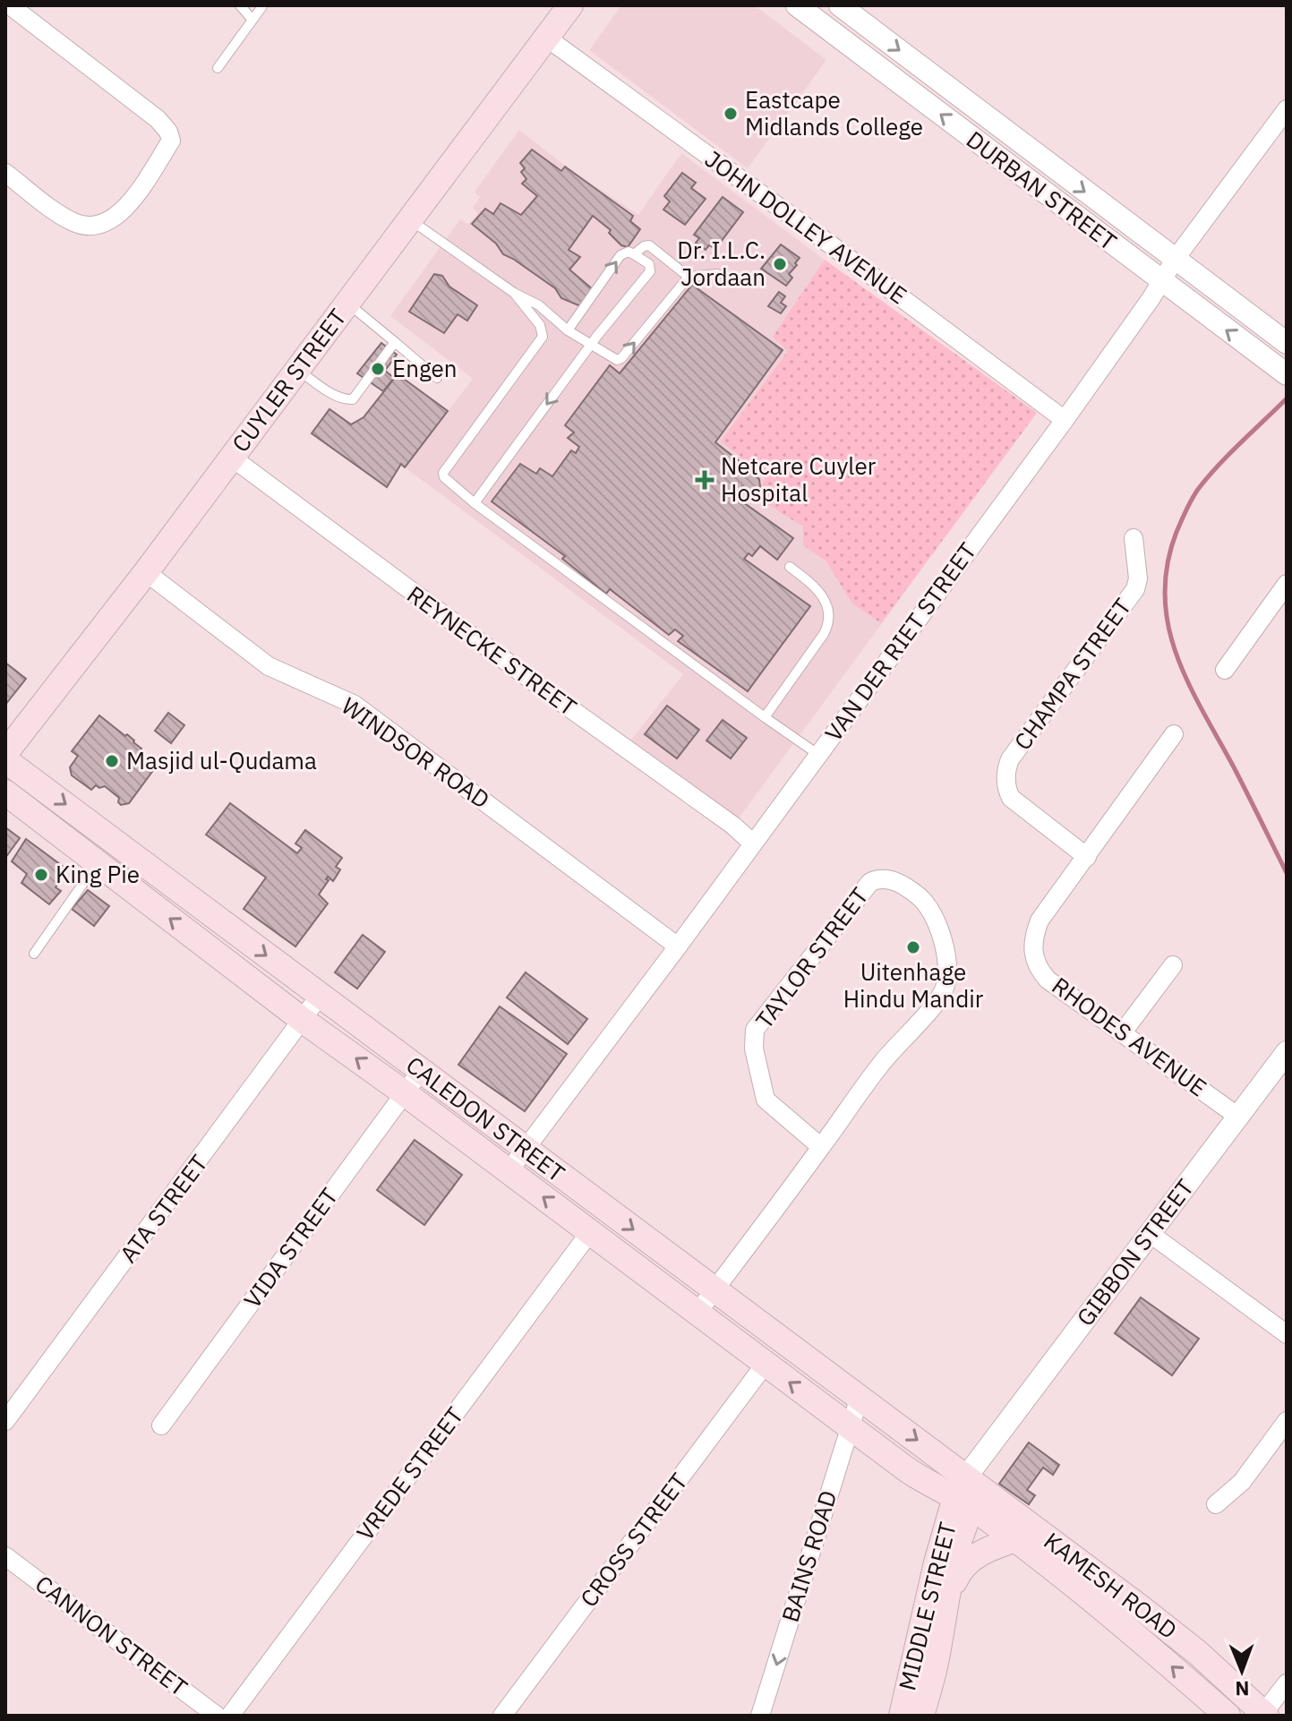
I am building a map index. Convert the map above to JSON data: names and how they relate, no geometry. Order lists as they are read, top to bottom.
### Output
{
  "streets": {
    "main road": [
      "CUYLER STREET",
      "CALEDON STREET",
      "KAMESH ROAD",
      "MIDDLE STREET"
    ],
    "street": [
      "DURBAN STREET",
      "JOHN DOLLEY AVENUE",
      "VAN DER RIET STREET",
      "REYNECKE STREET",
      "CHAMPA STREET",
      "WINDSOR ROAD",
      "TAYLOR STREET",
      "RHODES AVENUE",
      "ATA STREET",
      "VIDA STREET",
      "GIBBON STREET",
      "VREDE STREET",
      "CROSS STREET",
      "BAINS ROAD",
      "CANNON STREET"
    ]
  },
  "crossings": [
    ["DURBAN STREET", "VAN DER RIET STREET"],
    ["JOHN DOLLEY AVENUE", "CUYLER STREET"],
    ["JOHN DOLLEY AVENUE", "VAN DER RIET STREET"],
    ["CUYLER STREET", "REYNECKE STREET"],
    ["CUYLER STREET", "WINDSOR ROAD"],
    ["VAN DER RIET STREET", "REYNECKE STREET"],
    ["VAN DER RIET STREET", "WINDSOR ROAD"],
    ["VAN DER RIET STREET", "CALEDON STREET"],
    ["CHAMPA STREET", "RHODES AVENUE"],
    ["TAYLOR STREET", "CALEDON STREET"],
    ["RHODES AVENUE", "GIBBON STREET"],
    ["CALEDON STREET", "ATA STREET"],
    ["CALEDON STREET", "VIDA STREET"],
    ["CALEDON STREET", "GIBBON STREET"],
    ["CALEDON STREET", "VREDE STREET"],
    ["CALEDON STREET", "CROSS STREET"],
    ["CALEDON STREET", "BAINS ROAD"],
    ["CALEDON STREET", "KAMESH ROAD"],
    ["CALEDON STREET", "MIDDLE STREET"],
    ["GIBBON STREET", "KAMESH ROAD"],
    ["GIBBON STREET", "MIDDLE STREET"],
    ["KAMESH ROAD", "MIDDLE STREET"]
  ],
  "one_way": ["BAINS ROAD"],
  "places": {
    "other": [
      "Eastcape Midlands College",
      "Dr. I.L.C. Jordaan",
      "Engen",
      "Masjid ul-Qudama",
      "King Pie",
      "Uitenhage Hindu Mandir"
    ],
    "health": ["Netcare Cuyler Hospital"]
  },
  "north": "bottom"
}
